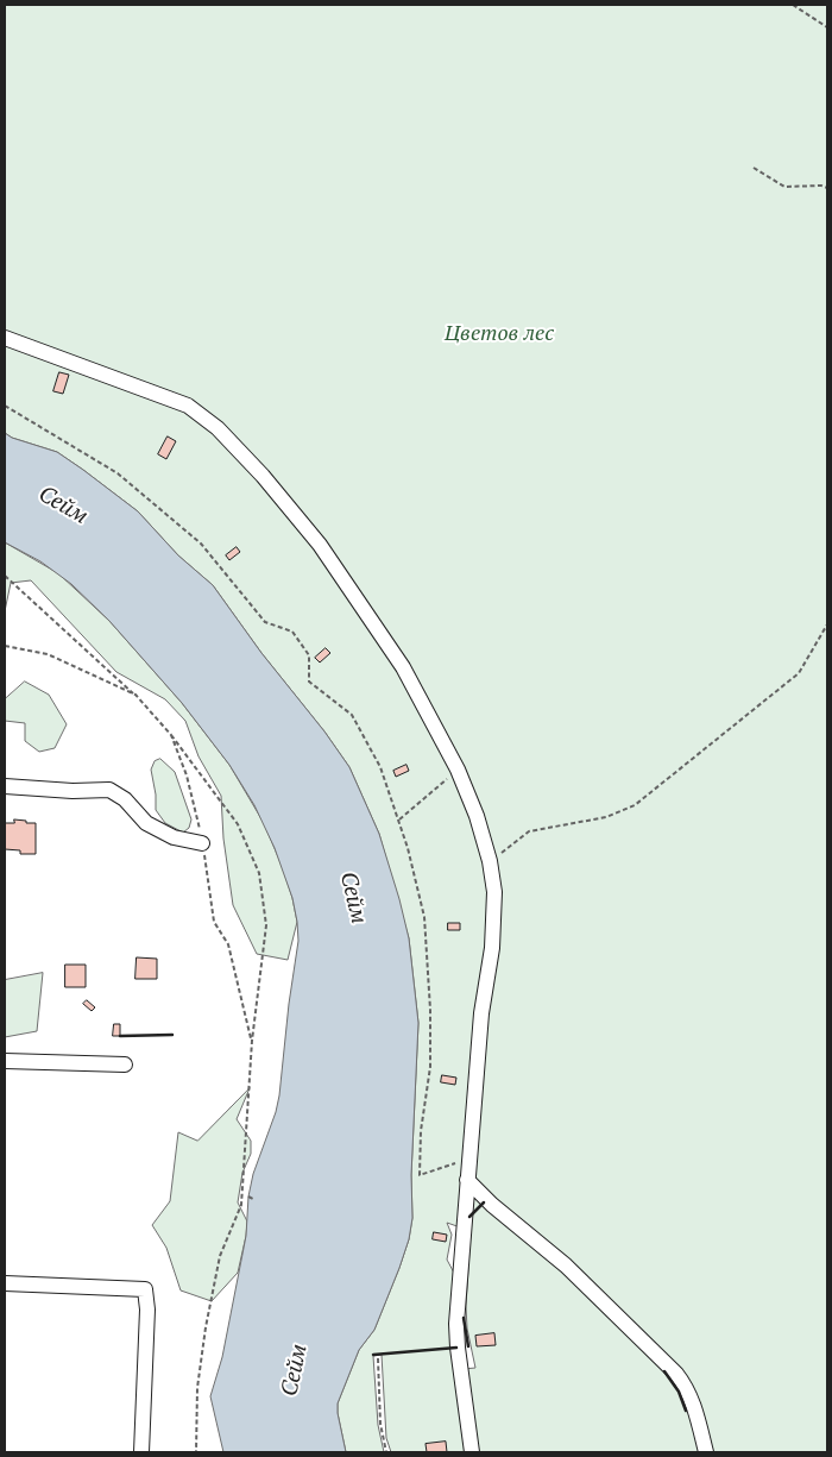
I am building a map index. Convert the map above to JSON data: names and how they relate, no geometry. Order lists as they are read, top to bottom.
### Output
{
  "water": ["Сейм"],
  "parks": ["Цветов лес"]
}
